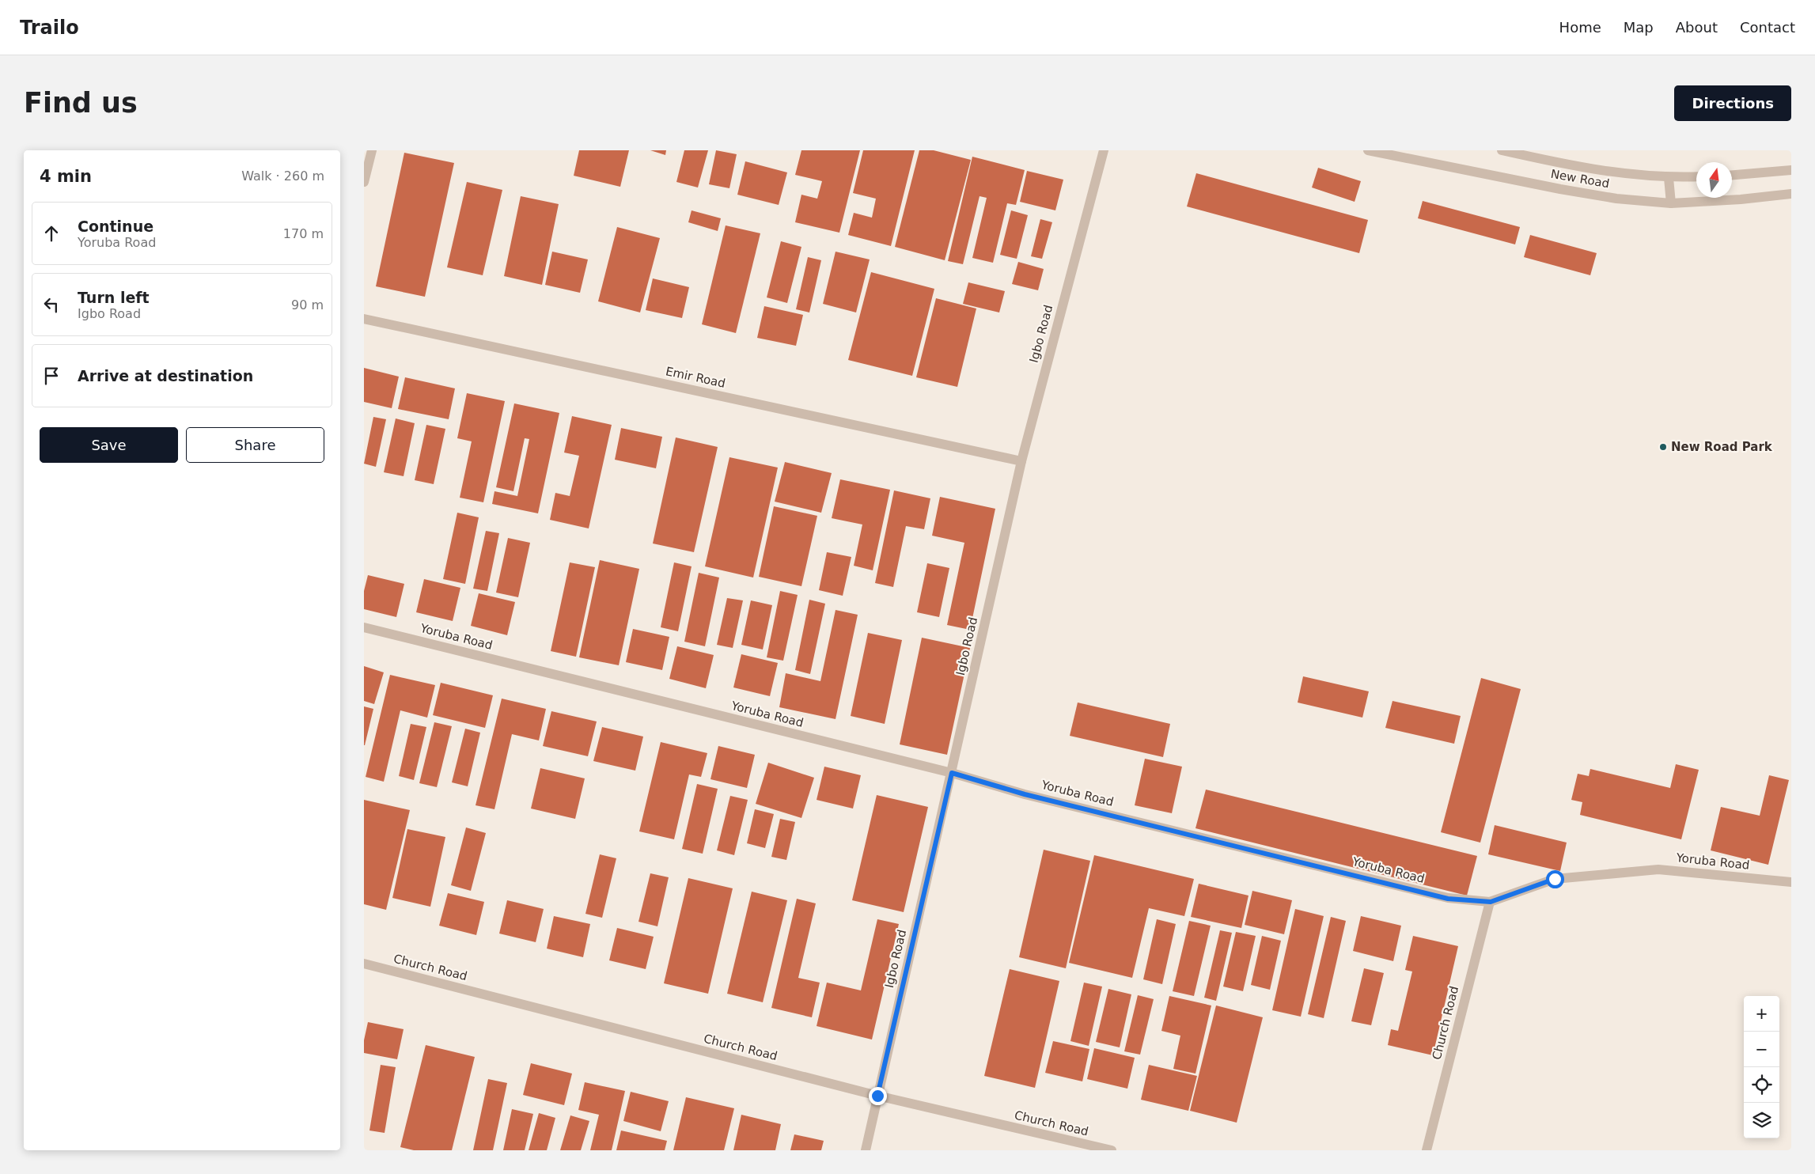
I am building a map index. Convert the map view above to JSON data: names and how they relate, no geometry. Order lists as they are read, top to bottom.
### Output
{
  "streets": {
    "street": [
      "New Road",
      "Igbo Road",
      "Emir Road",
      "Yoruba Road",
      "Church Road"
    ]
  },
  "crossings": [
    ["Igbo Road", "Emir Road"],
    ["Igbo Road", "Yoruba Road"],
    ["Igbo Road", "Church Road"],
    ["Yoruba Road", "Church Road"]
  ],
  "places": ["New Road Park"],
  "north": "top",
  "page": {
    "header": "Trailo",
    "nav": [
      "Home",
      "Map",
      "About",
      "Contact"
    ],
    "buttons": [
      "Directions",
      ["Save", "Share"]
    ],
    "title": "Find us",
    "heading": ["4 min", "Walk · 260 m"],
    "list": [
      ["Continue", "Yoruba Road", "170 m"],
      ["Turn left", "Igbo Road", "90 m"],
      "Arrive at destination"
    ],
    "map_buttons": ["+", "−"]
  }
}
